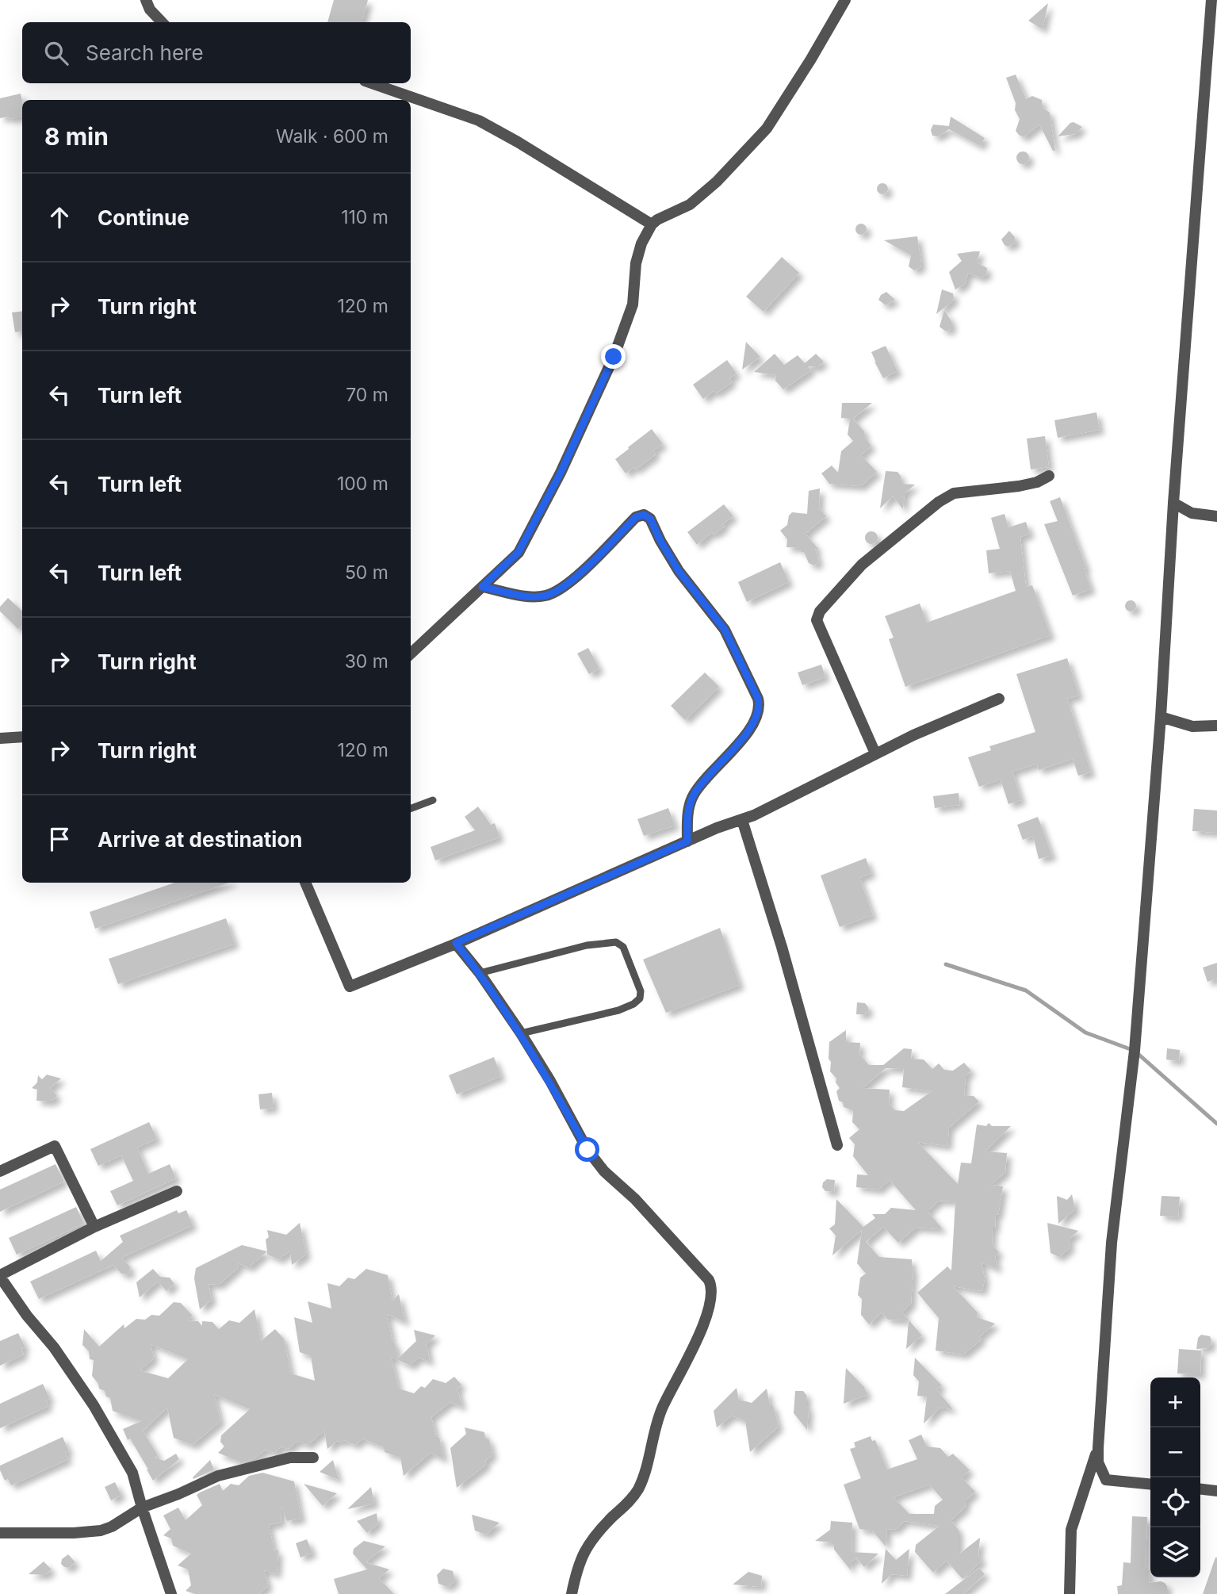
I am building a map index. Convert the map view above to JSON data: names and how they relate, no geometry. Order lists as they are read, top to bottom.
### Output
{
  "page": {
    "search": "Search here",
    "heading": ["8 min", "Walk · 600 m"],
    "list": [
      ["Continue", "110 m"],
      ["Turn right", "120 m"],
      ["Turn left", "70 m"],
      ["Turn left", "100 m"],
      ["Turn left", "50 m"],
      ["Turn right", "30 m"],
      ["Turn right", "120 m"],
      "Arrive at destination"
    ],
    "map_buttons": ["+", "−"]
  }
}
